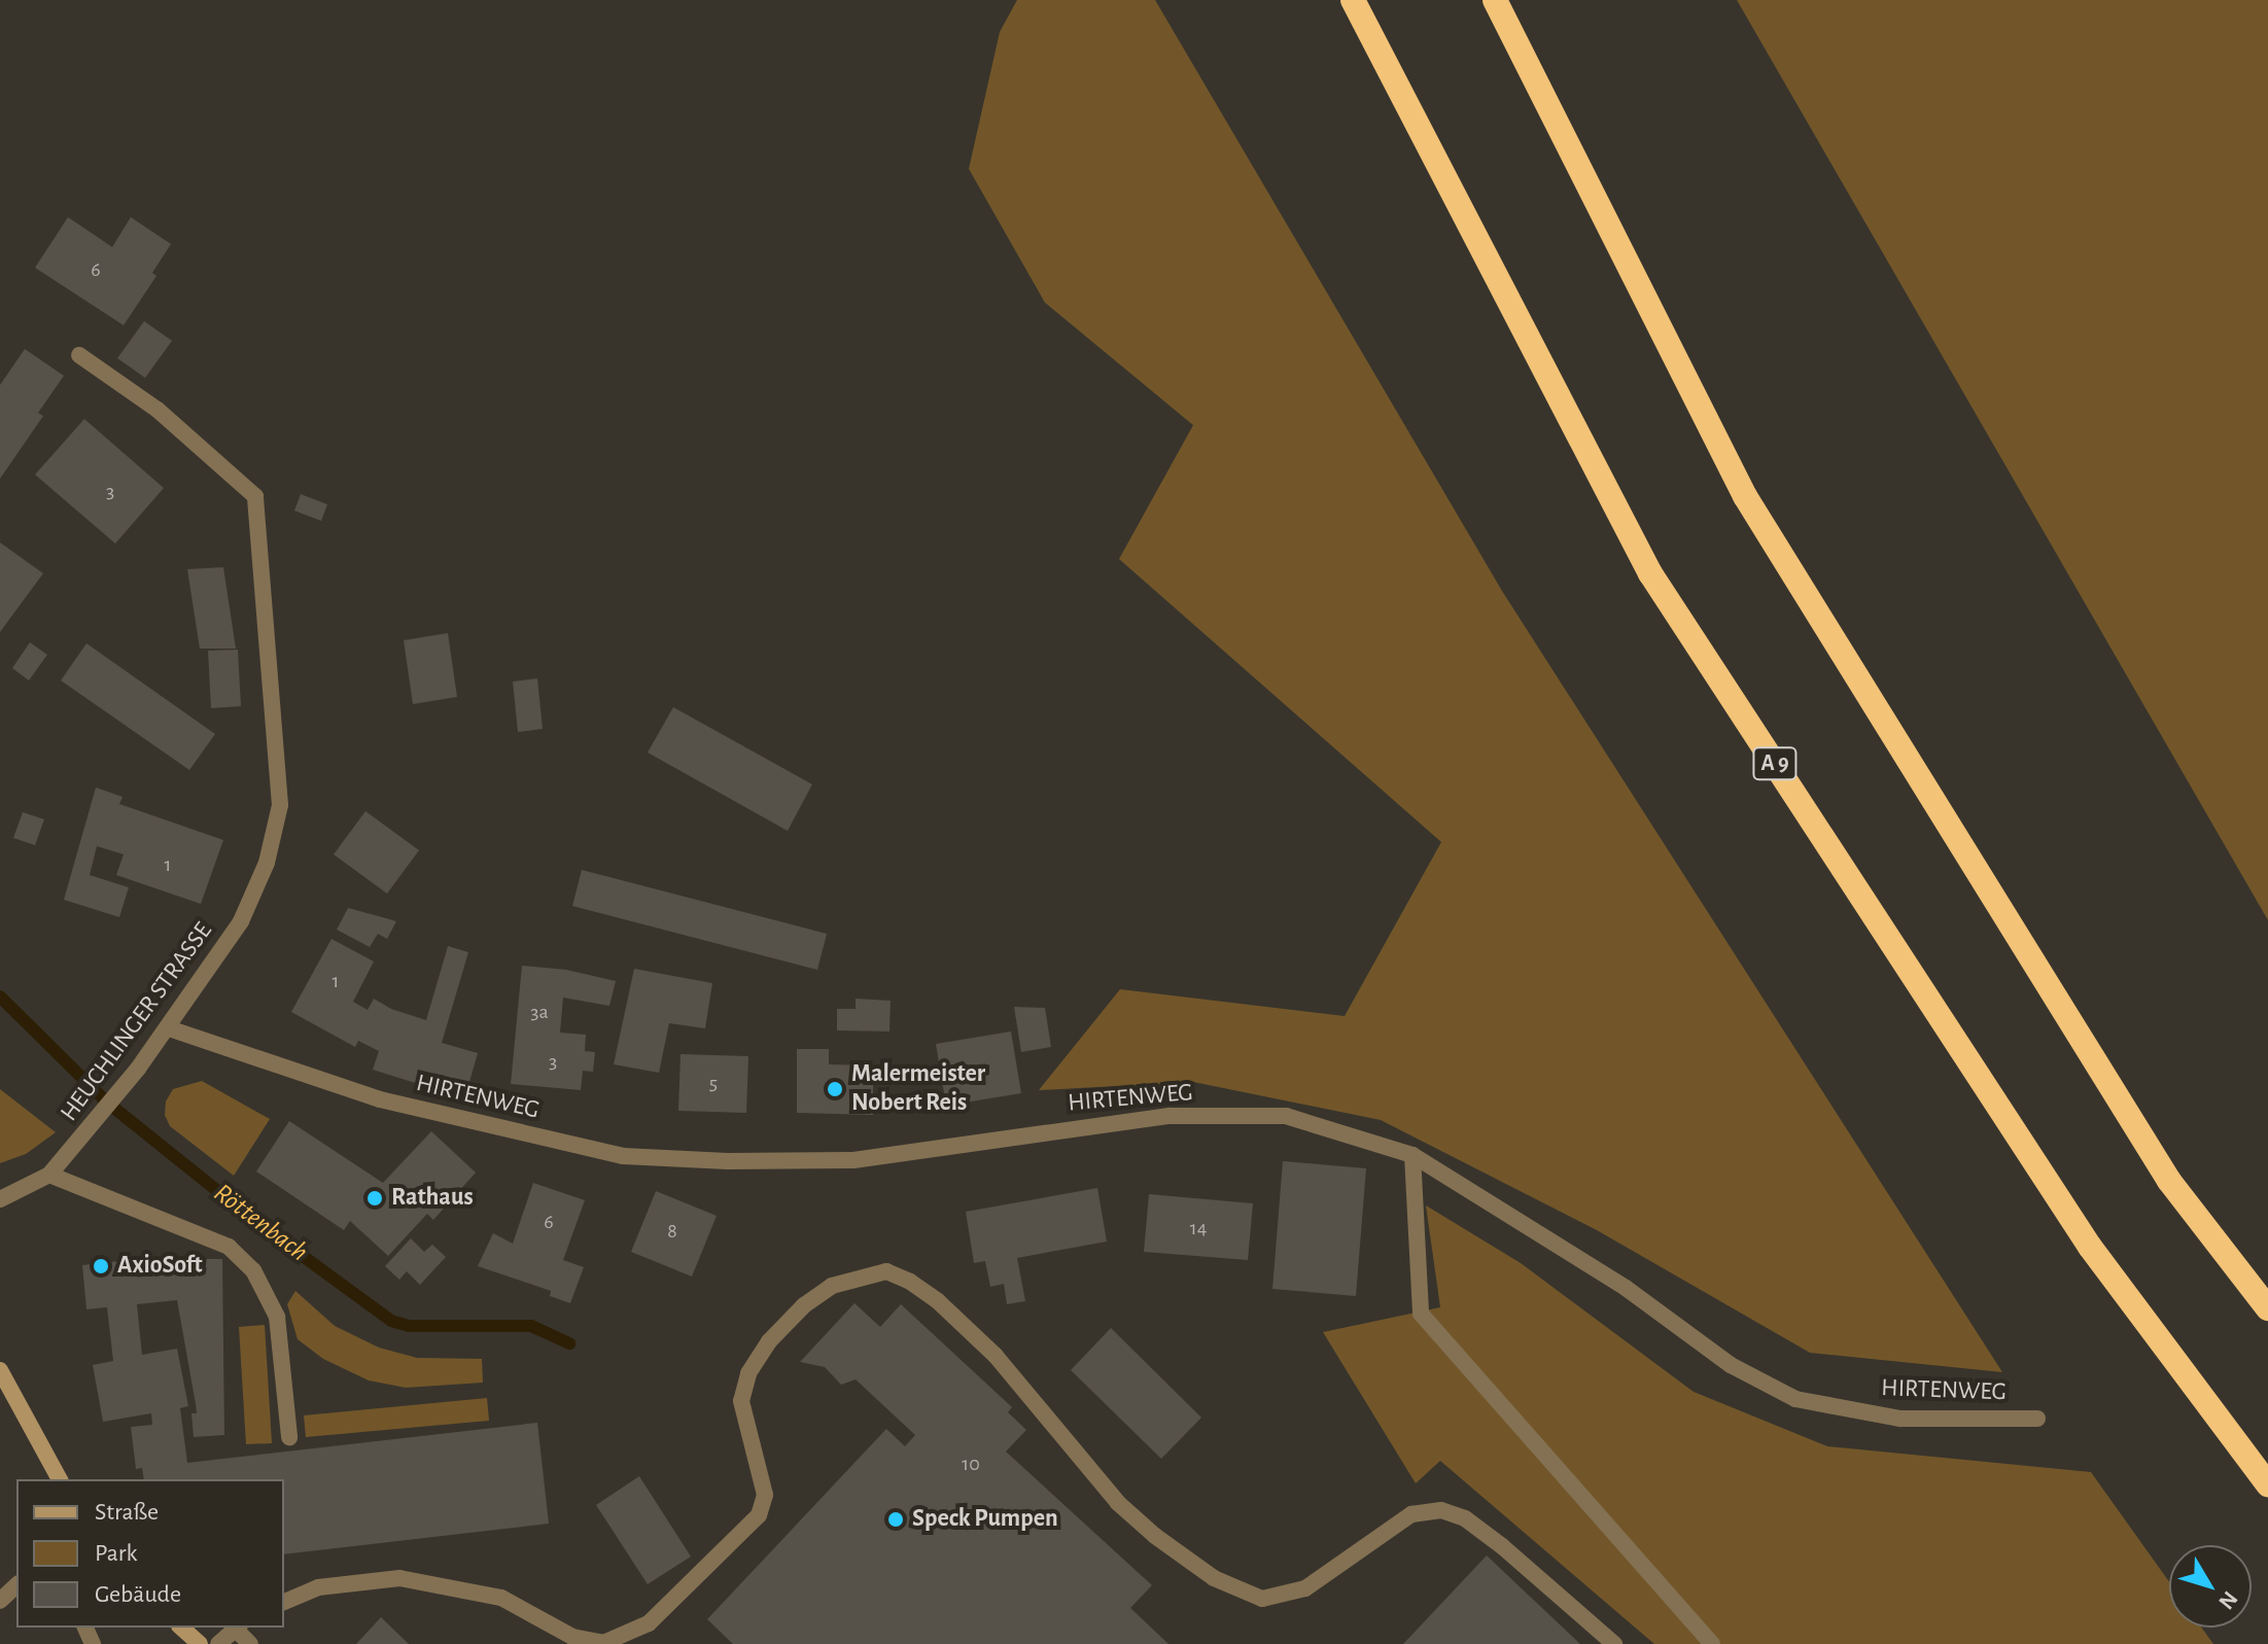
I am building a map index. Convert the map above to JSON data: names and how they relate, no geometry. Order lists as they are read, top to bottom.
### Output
{
  "streets": {
    "highway": ["A 9"],
    "street": ["HEUCHLINGER STRASSE", "HIRTENWEG"]
  },
  "crossings": [
    ["HEUCHLINGER STRASSE", "HIRTENWEG"]
  ],
  "water": ["Röttenbach"],
  "places": [
    "Malermeister Nobert Reis",
    "Rathaus",
    "AxioSoft",
    "Speck Pumpen"
  ],
  "house_numbers": [
    "6",
    "3",
    "1",
    "1",
    "3a",
    "3",
    "5",
    "6",
    "14",
    "8",
    "10"
  ],
  "legend": ["Straße", "Park", "Gebäude"],
  "north": "bottom right"
}
